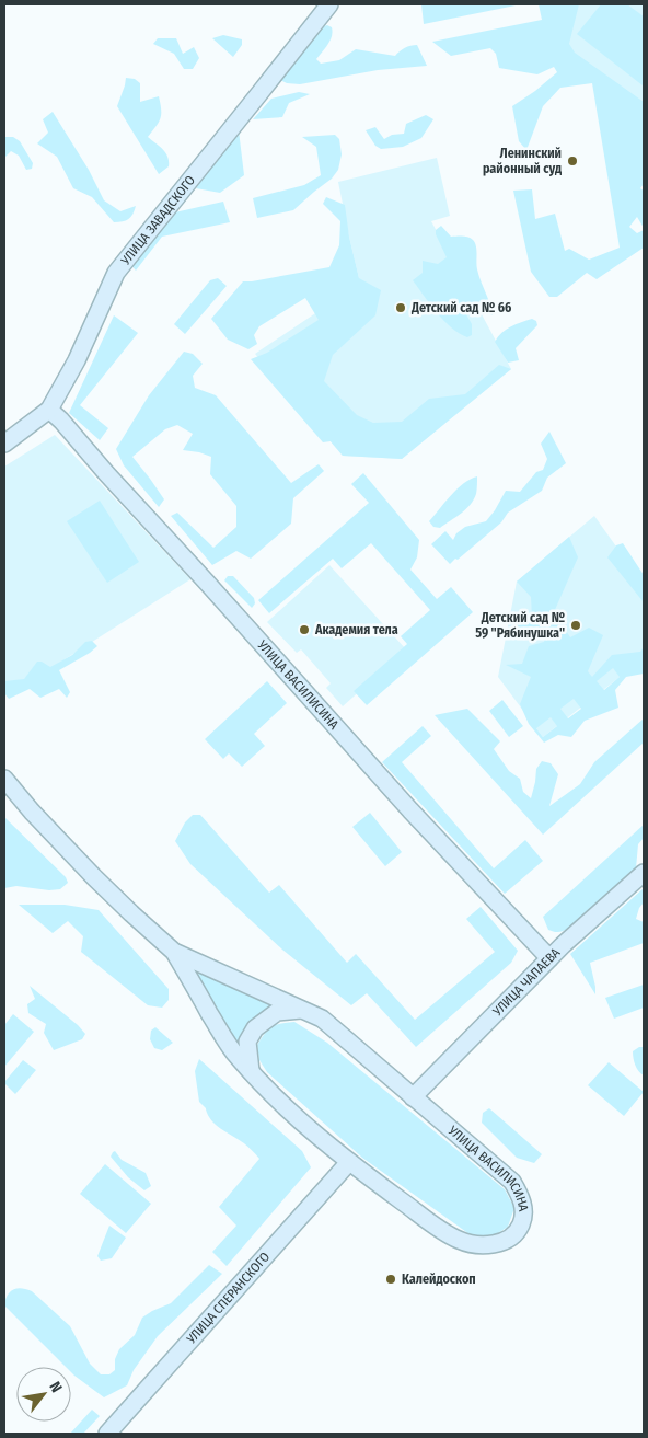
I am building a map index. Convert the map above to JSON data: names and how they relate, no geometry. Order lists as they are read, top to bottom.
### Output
{
  "streets": {
    "street": [
      "УЛИЦА ЗАВАДСКОГО",
      "УЛИЦА ВАСИЛИСИНА",
      "УЛИЦА ЧАПАЕВА",
      "УЛИЦА СПЕРАНСКОГО"
    ]
  },
  "crossings": [
    ["УЛИЦА ЗАВАДСКОГО", "УЛИЦА ВАСИЛИСИНА"],
    ["УЛИЦА ВАСИЛИСИНА", "УЛИЦА ЧАПАЕВА"],
    ["УЛИЦА ВАСИЛИСИНА", "УЛИЦА СПЕРАНСКОГО"]
  ],
  "places": [
    "Ленинский районный суд",
    "Детский сад № 66",
    "Детский сад № 59 \"Рябинушка\"",
    "Академия тела",
    "Калейдоскоп"
  ],
  "north": "top right"
}
